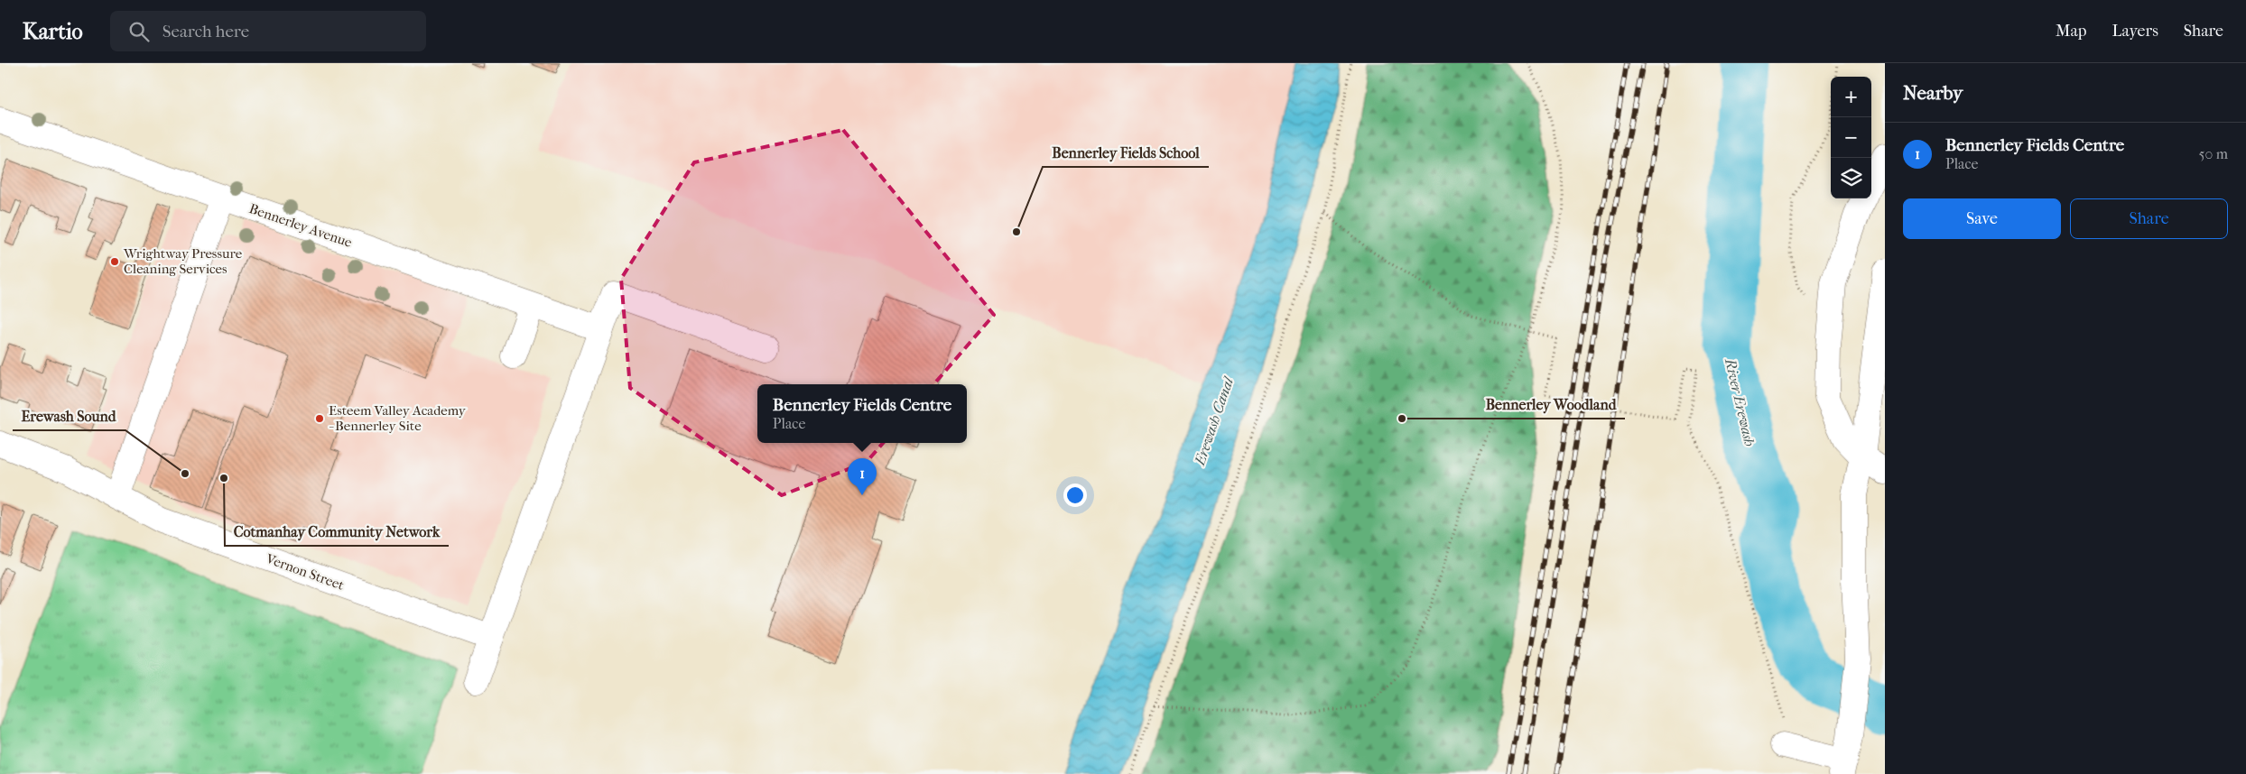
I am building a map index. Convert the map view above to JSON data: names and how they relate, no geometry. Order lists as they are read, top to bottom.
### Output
{
  "streets": {
    "street": ["Bennerley Avenue", "Vernon Street"]
  },
  "water": ["River Erewash", "Erewash Canal"],
  "places": [
    "Bennerley Fields School",
    "Wrightway Pressure Cleaning Services",
    "Esteem Valley Academy - Bennerley Site",
    "Bennerley Woodland",
    "Erewash Sound",
    "Cotmanhay Community Network"
  ],
  "page": {
    "header": "Kartio",
    "search": "Search here",
    "nav": ["Map", "Layers", "Share"],
    "heading": "Nearby",
    "map_buttons": ["+", "−"],
    "list": [
      {
        "mark": "1",
        "name": "Bennerley Fields Centre",
        "note": "Place",
        "value": "50 m"
      }
    ],
    "buttons": ["Save", "Share"],
    "popup": ["Bennerley Fields Centre", "Place"],
    "pins": "1"
  }
}
